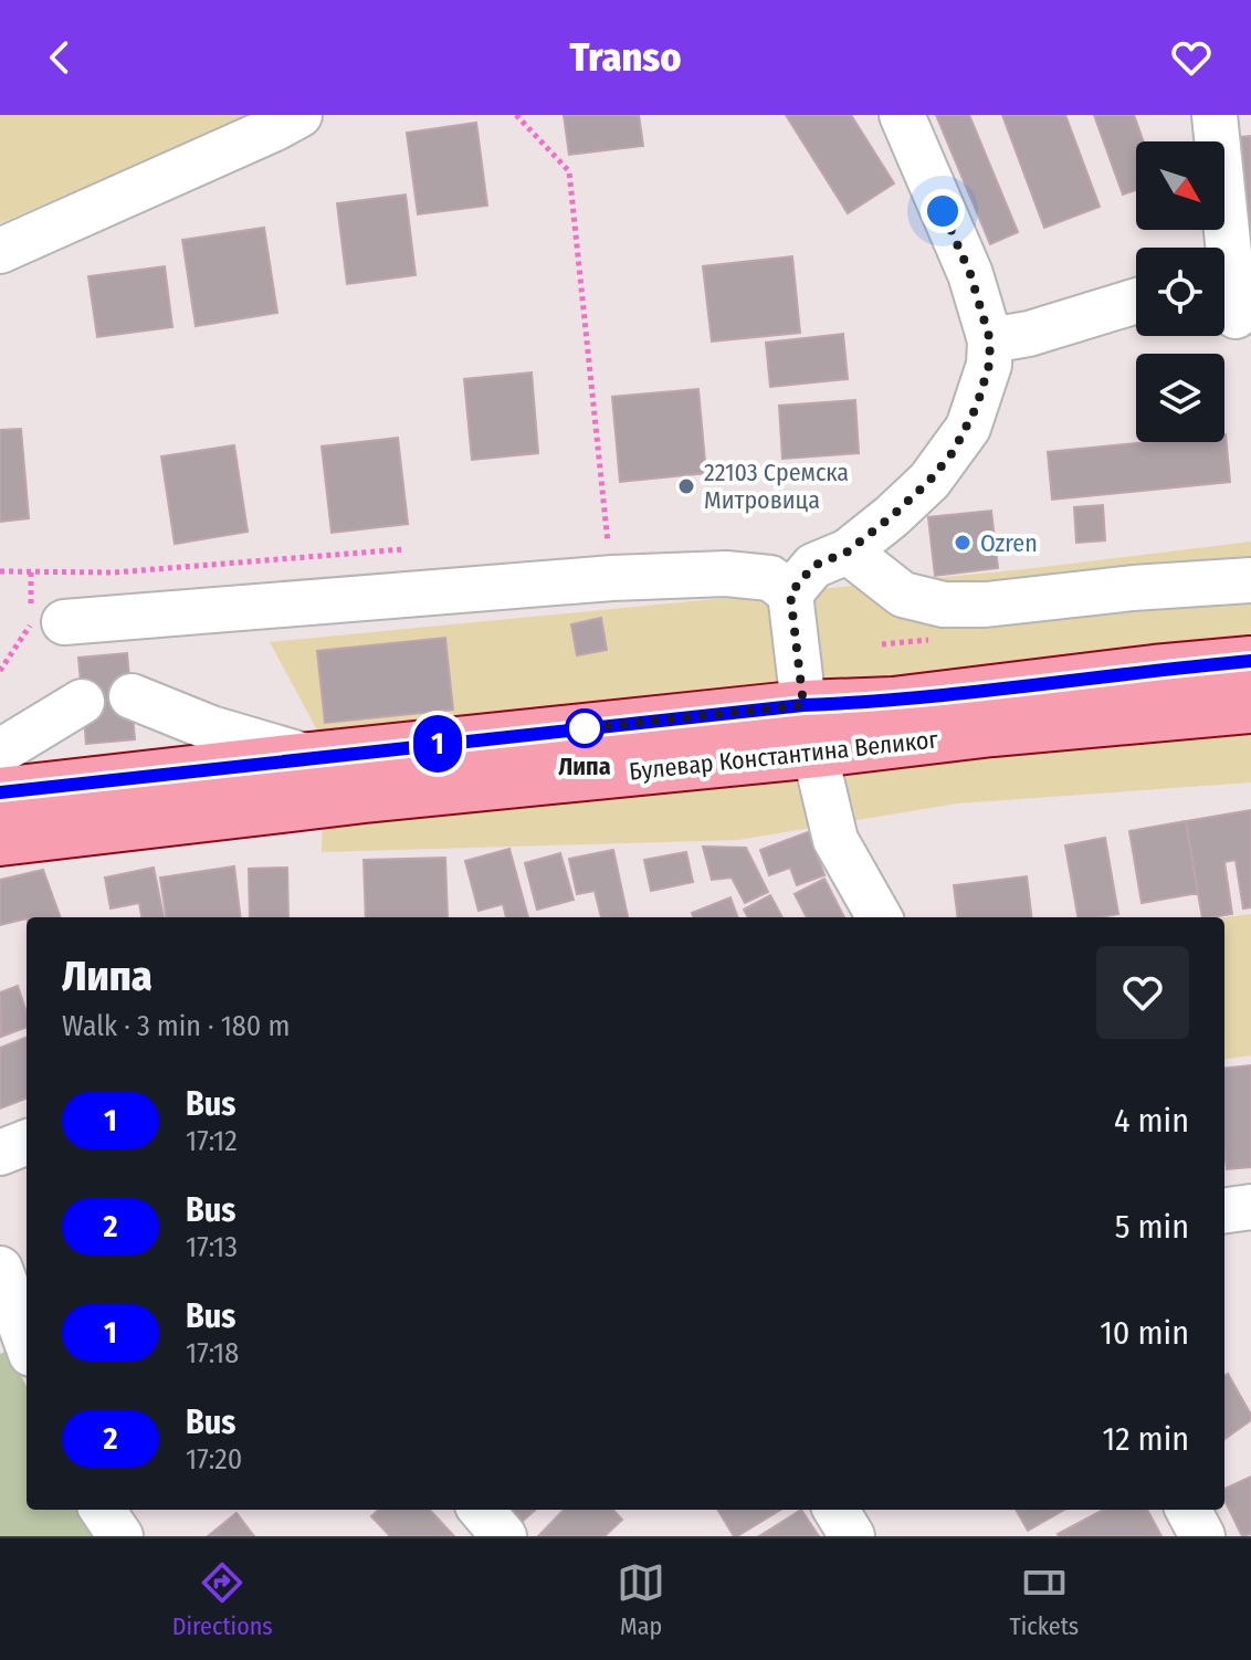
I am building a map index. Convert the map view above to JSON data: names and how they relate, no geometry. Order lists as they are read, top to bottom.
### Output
{
  "streets": {
    "main road": ["Булевар Константина Великог"]
  },
  "places": ["22103 Сремска Митровица", "Ozren", "Липа"],
  "lines": ["bus line 1"],
  "north": "bottom right",
  "page": {
    "header": "Transo",
    "on_map": "1",
    "heading": ["Липа", "Walk · 3 min · 180 m"],
    "list": [
      {
        "mark": "1",
        "name": "Bus",
        "note": "17:12",
        "value": "4 min"
      },
      {
        "mark": "2",
        "name": "Bus",
        "note": "17:13",
        "value": "5 min"
      },
      {
        "mark": "1",
        "name": "Bus",
        "note": "17:18",
        "value": "10 min"
      },
      {
        "mark": "2",
        "name": "Bus",
        "note": "17:20",
        "value": "12 min"
      }
    ],
    "tabs": ["Directions", "Map", "Tickets"]
  }
}
